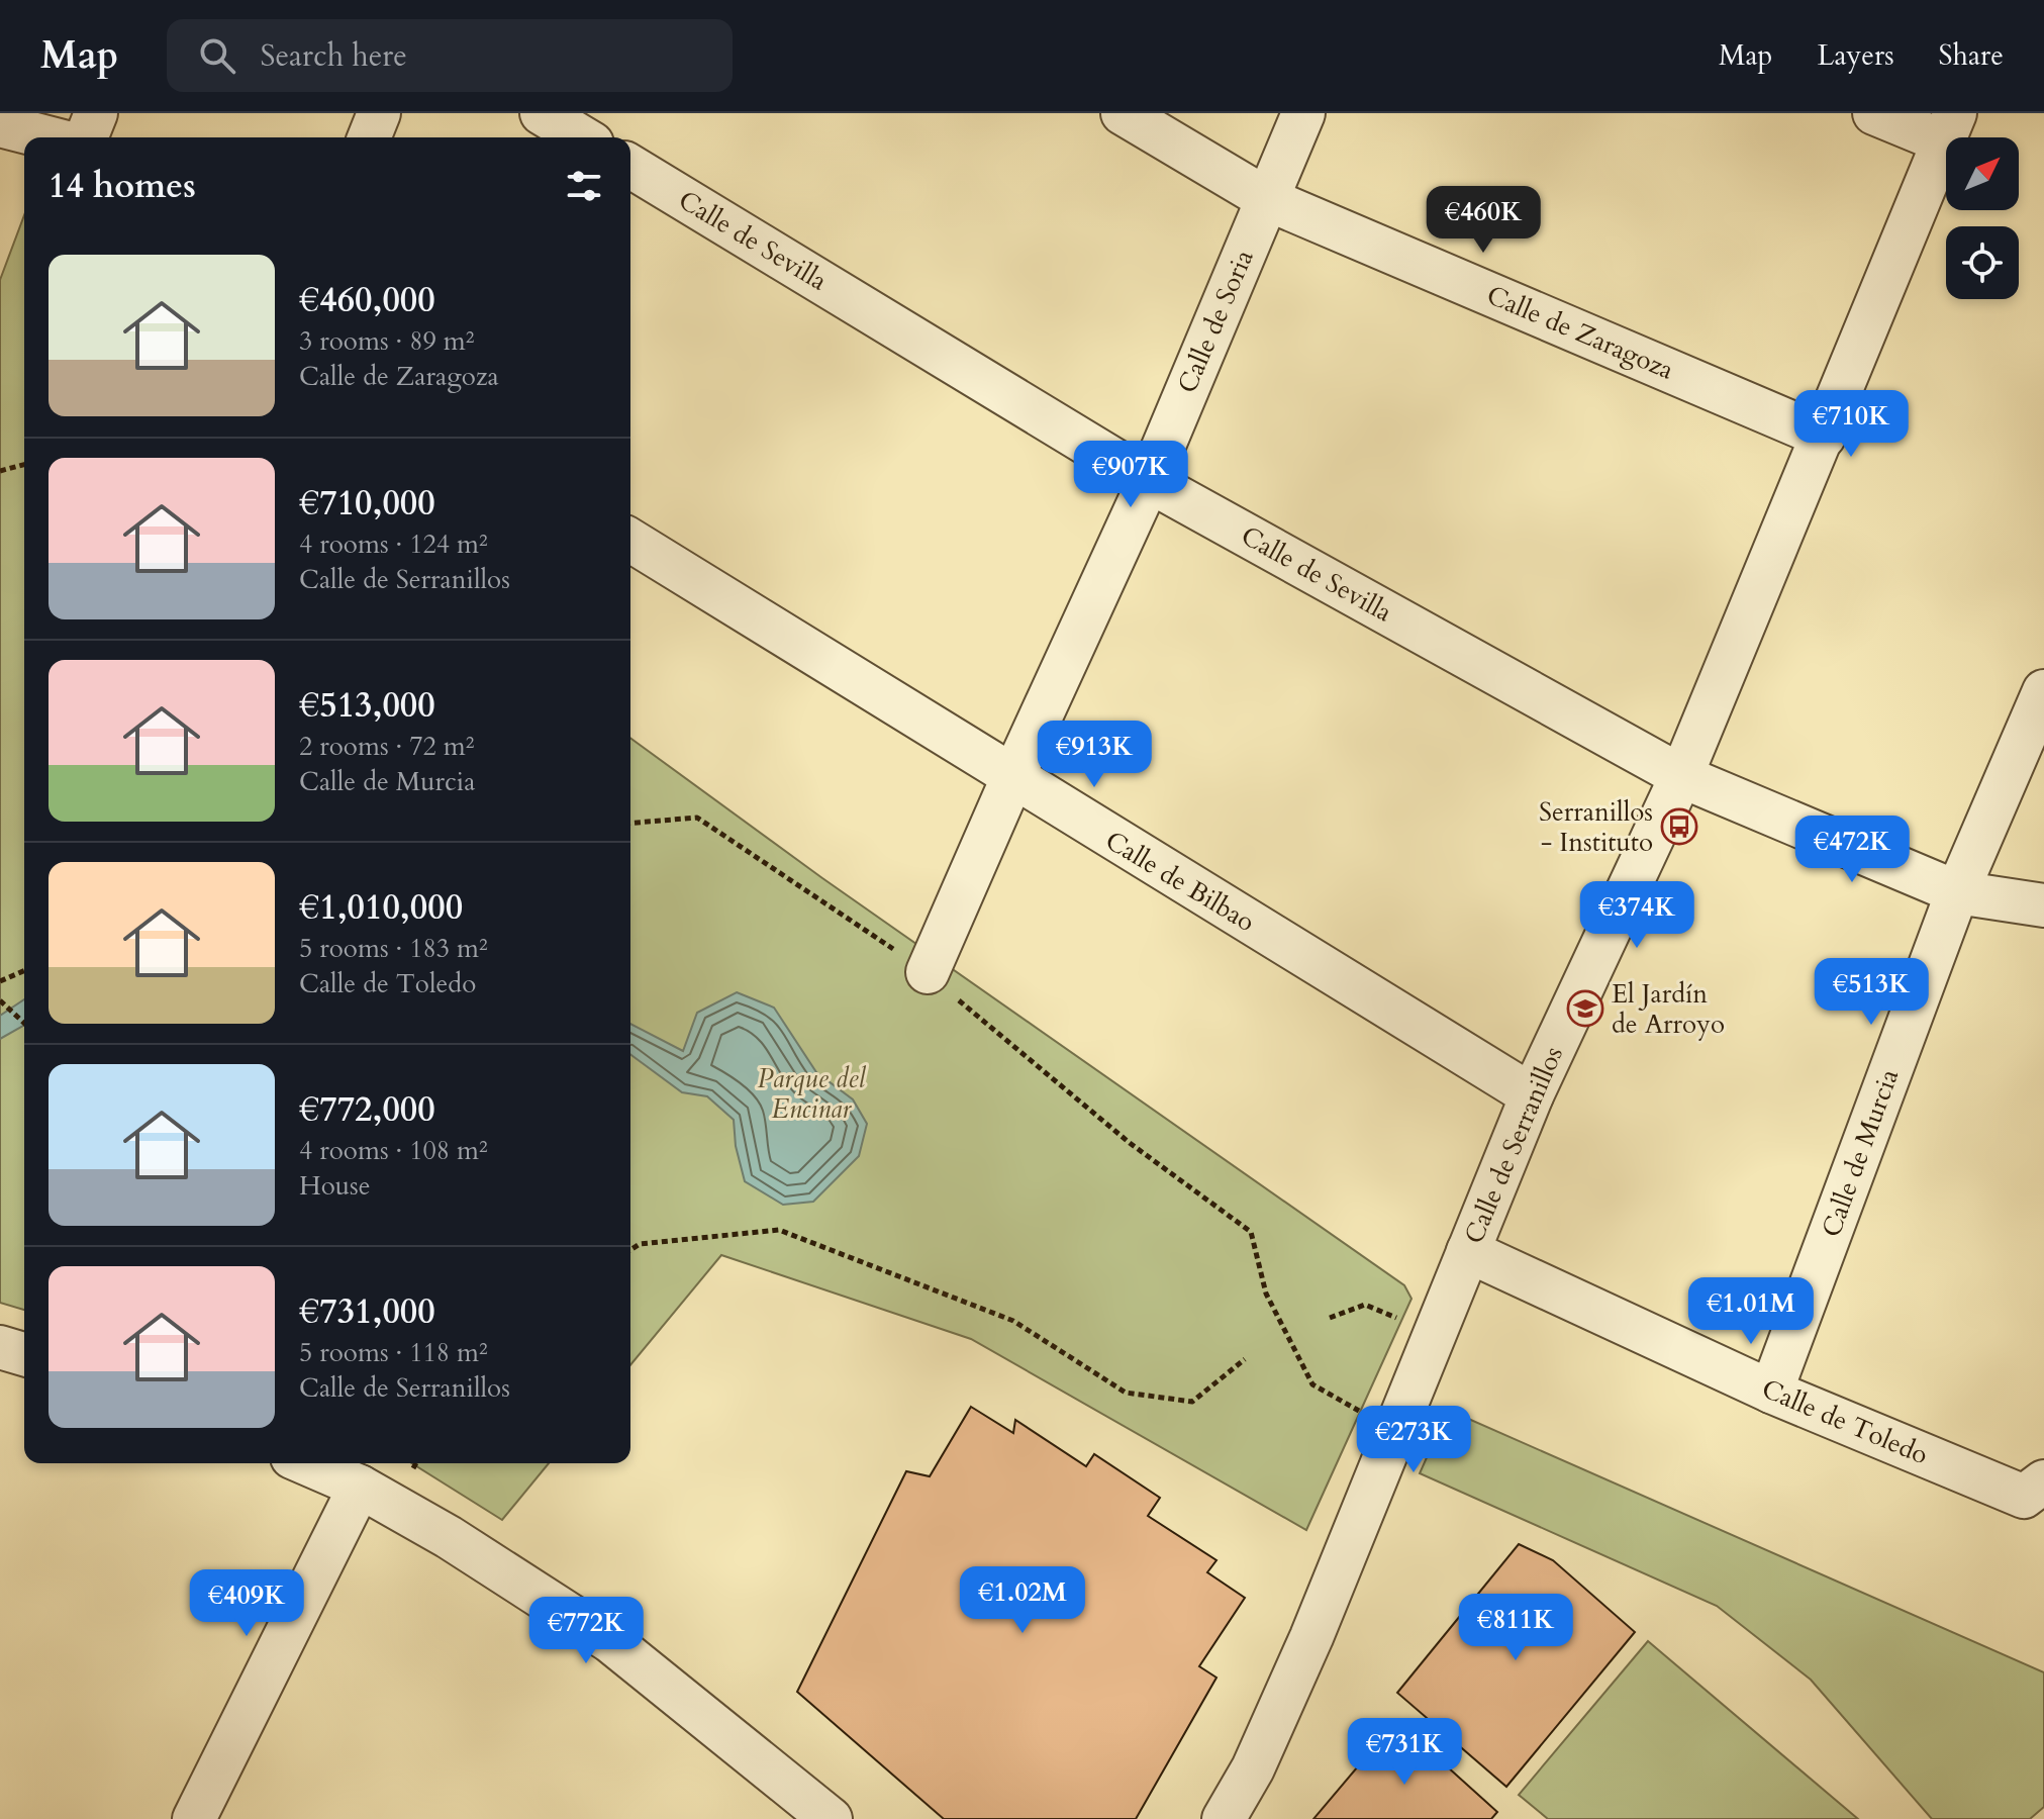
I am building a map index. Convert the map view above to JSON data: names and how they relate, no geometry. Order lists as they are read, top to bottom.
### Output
{
  "streets": {
    "street": [
      "Calle de Sevilla",
      "Calle de Soria",
      "Calle de Zaragoza",
      "Calle de Bilbao",
      "Calle de Serranillos",
      "Calle de Murcia",
      "Calle de Toledo"
    ]
  },
  "crossings": [
    ["Calle de Sevilla", "Calle de Soria"],
    ["Calle de Sevilla", "Calle de Serranillos"],
    ["Calle de Sevilla", "Calle de Murcia"],
    ["Calle de Soria", "Calle de Zaragoza"],
    ["Calle de Soria", "Calle de Bilbao"],
    ["Calle de Zaragoza", "Calle de Serranillos"],
    ["Calle de Bilbao", "Calle de Serranillos"],
    ["Calle de Serranillos", "Calle de Toledo"],
    ["Calle de Murcia", "Calle de Toledo"]
  ],
  "parks": ["Parque del Encinar"],
  "places": {
    "bus stop": ["Serranillos - Instituto"],
    "school or university": ["El Jardín de Arroyo"]
  },
  "north": "top right",
  "page": {
    "header": "Map",
    "search": "Search here",
    "nav": ["Map", "Layers", "Share"],
    "heading": "14 homes",
    "price": [
      "€460K",
      "€710K",
      "€907K",
      "€913K",
      "€472K",
      "€374K",
      "€513K",
      "€1.01M",
      "€273K",
      "€1.02M",
      "€409K",
      "€811K",
      "€772K",
      "€731K"
    ],
    "list": [
      {
        "name": "€460,000",
        "note": "3 rooms · 89 m² · Calle de Zaragoza"
      },
      {
        "name": "€710,000",
        "note": "4 rooms · 124 m² · Calle de Serranillos"
      },
      {
        "name": "€513,000",
        "note": "2 rooms · 72 m² · Calle de Murcia"
      },
      {
        "name": "€1,010,000",
        "note": "5 rooms · 183 m² · Calle de Toledo"
      },
      {
        "name": "€772,000",
        "note": "4 rooms · 108 m² · House"
      },
      {
        "name": "€731,000",
        "note": "5 rooms · 118 m² · Calle de Serranillos"
      }
    ]
  }
}
